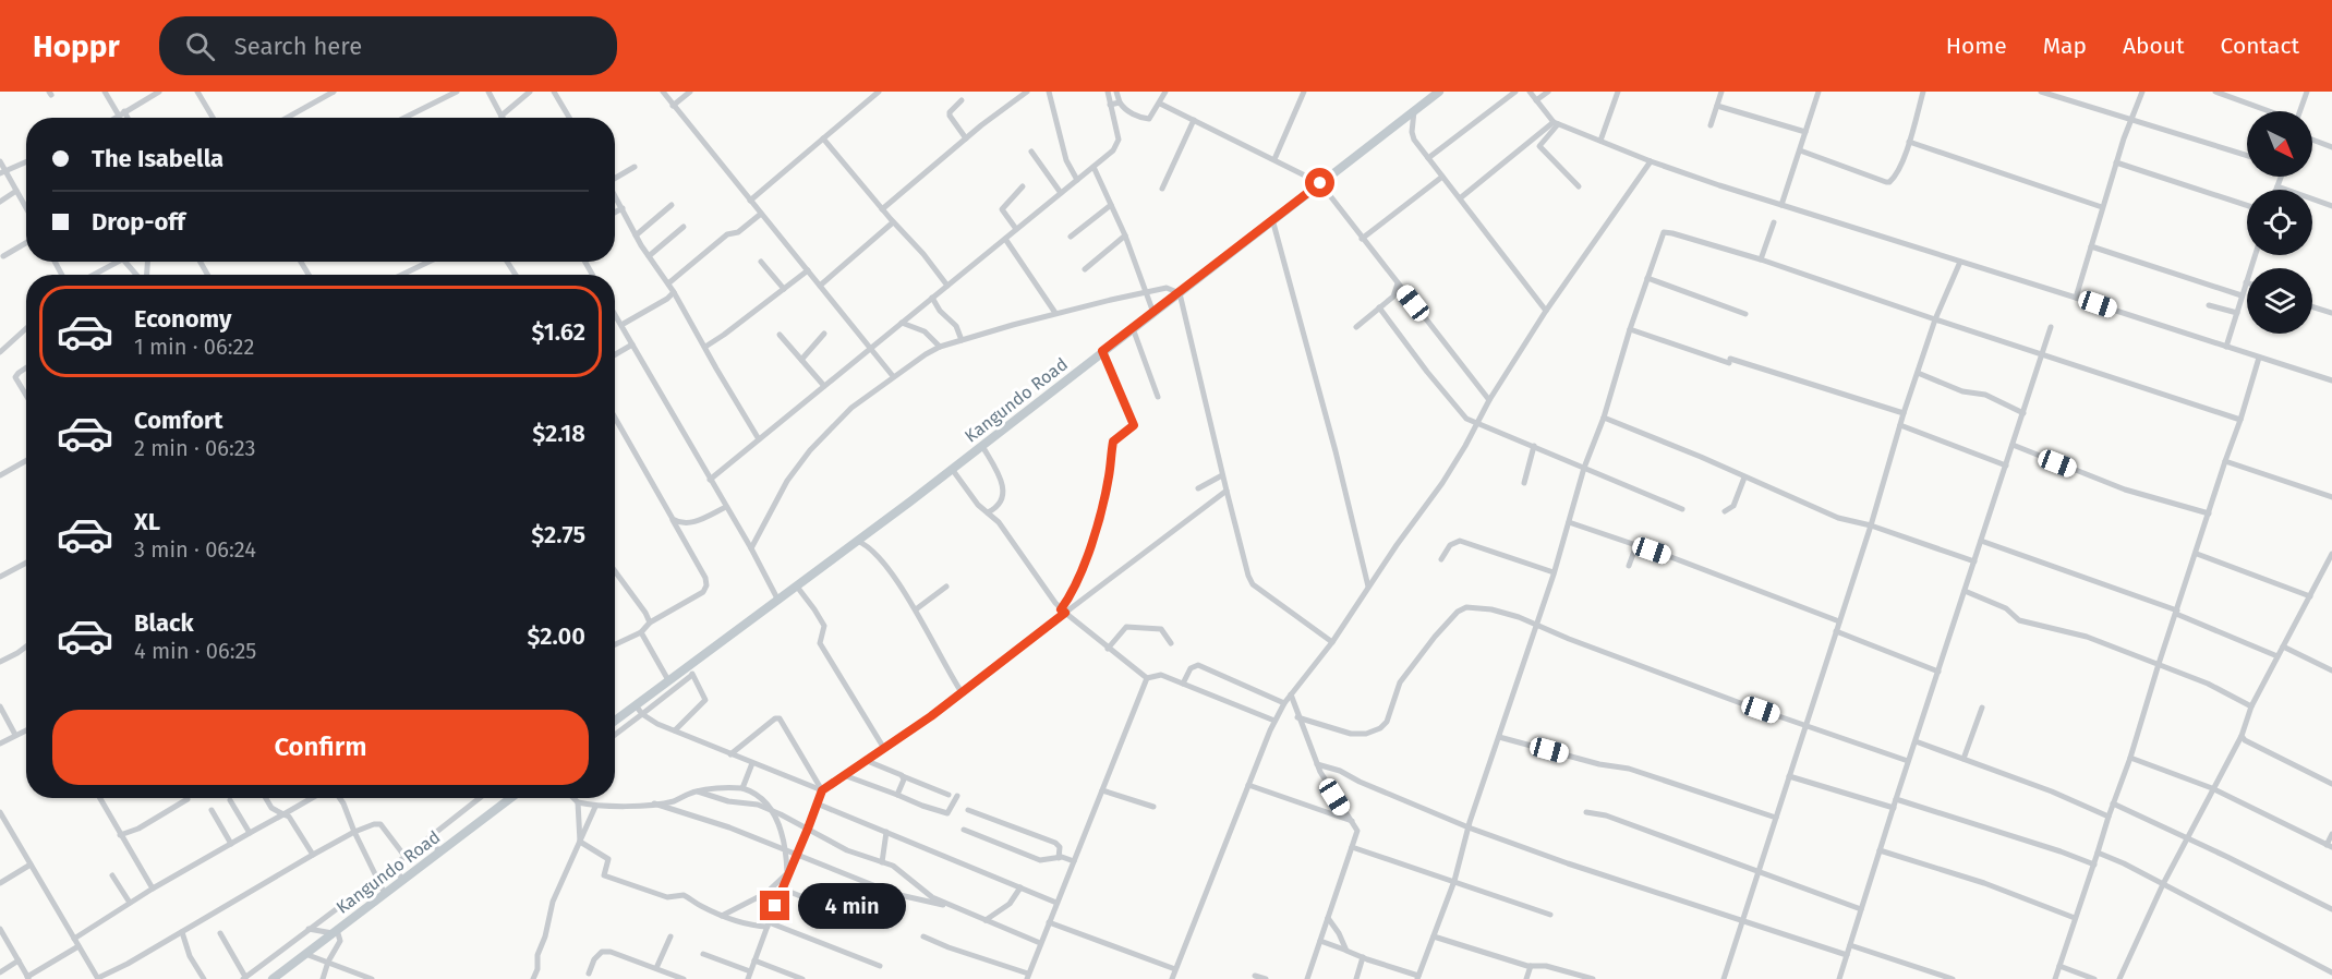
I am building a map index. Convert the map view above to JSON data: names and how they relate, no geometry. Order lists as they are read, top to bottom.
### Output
{
  "streets": {
    "highway": ["Kangundo Road"]
  },
  "north": "bottom right",
  "page": {
    "header": "Hoppr",
    "search": "Search here",
    "nav": [
      "Home",
      "Map",
      "About",
      "Contact"
    ],
    "banner": ["The Isabella", "Drop-off"],
    "list": [
      {
        "name": "Economy",
        "note": "1 min · 06:22",
        "value": "$1.62"
      },
      {
        "name": "Comfort",
        "note": "2 min · 06:23",
        "value": "$2.18"
      },
      {
        "name": "XL",
        "note": "3 min · 06:24",
        "value": "$2.75"
      },
      {
        "name": "Black",
        "note": "4 min · 06:25",
        "value": "$2.00"
      }
    ],
    "buttons": "Confirm",
    "bubble": "4 min"
  }
}
